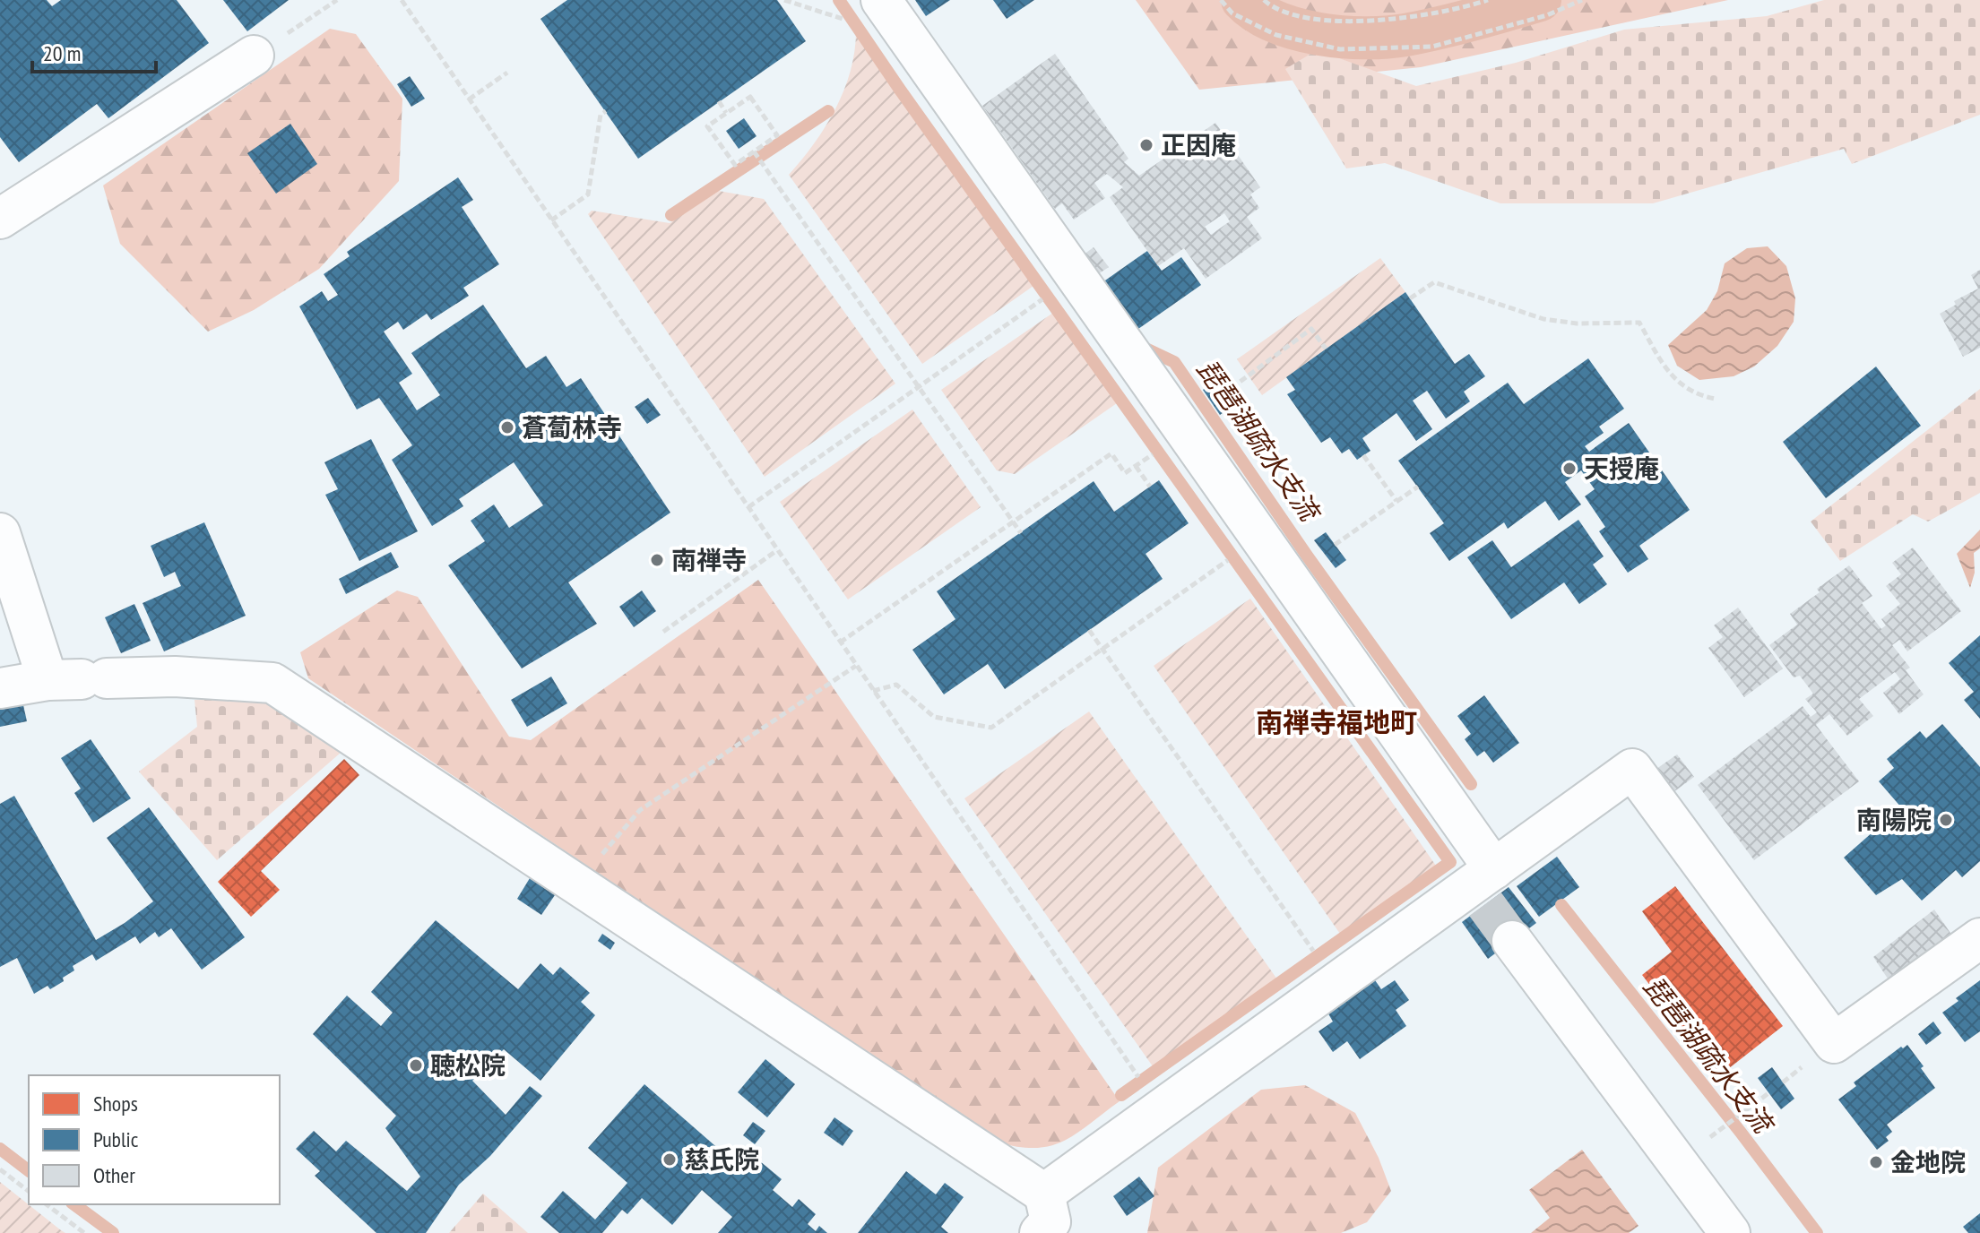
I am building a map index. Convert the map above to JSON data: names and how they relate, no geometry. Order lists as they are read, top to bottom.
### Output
{
  "districts": ["南禅寺福地町"],
  "water": ["琵琶湖疏水支流"],
  "places": [
    "正因庵",
    "蒼蔔林寺",
    "天授庵",
    "南禅寺",
    "南陽院",
    "聴松院",
    "慈氏院",
    "金地院"
  ],
  "legend": ["Shops", "Public", "Other"],
  "scale_bar": "20 m"
}
